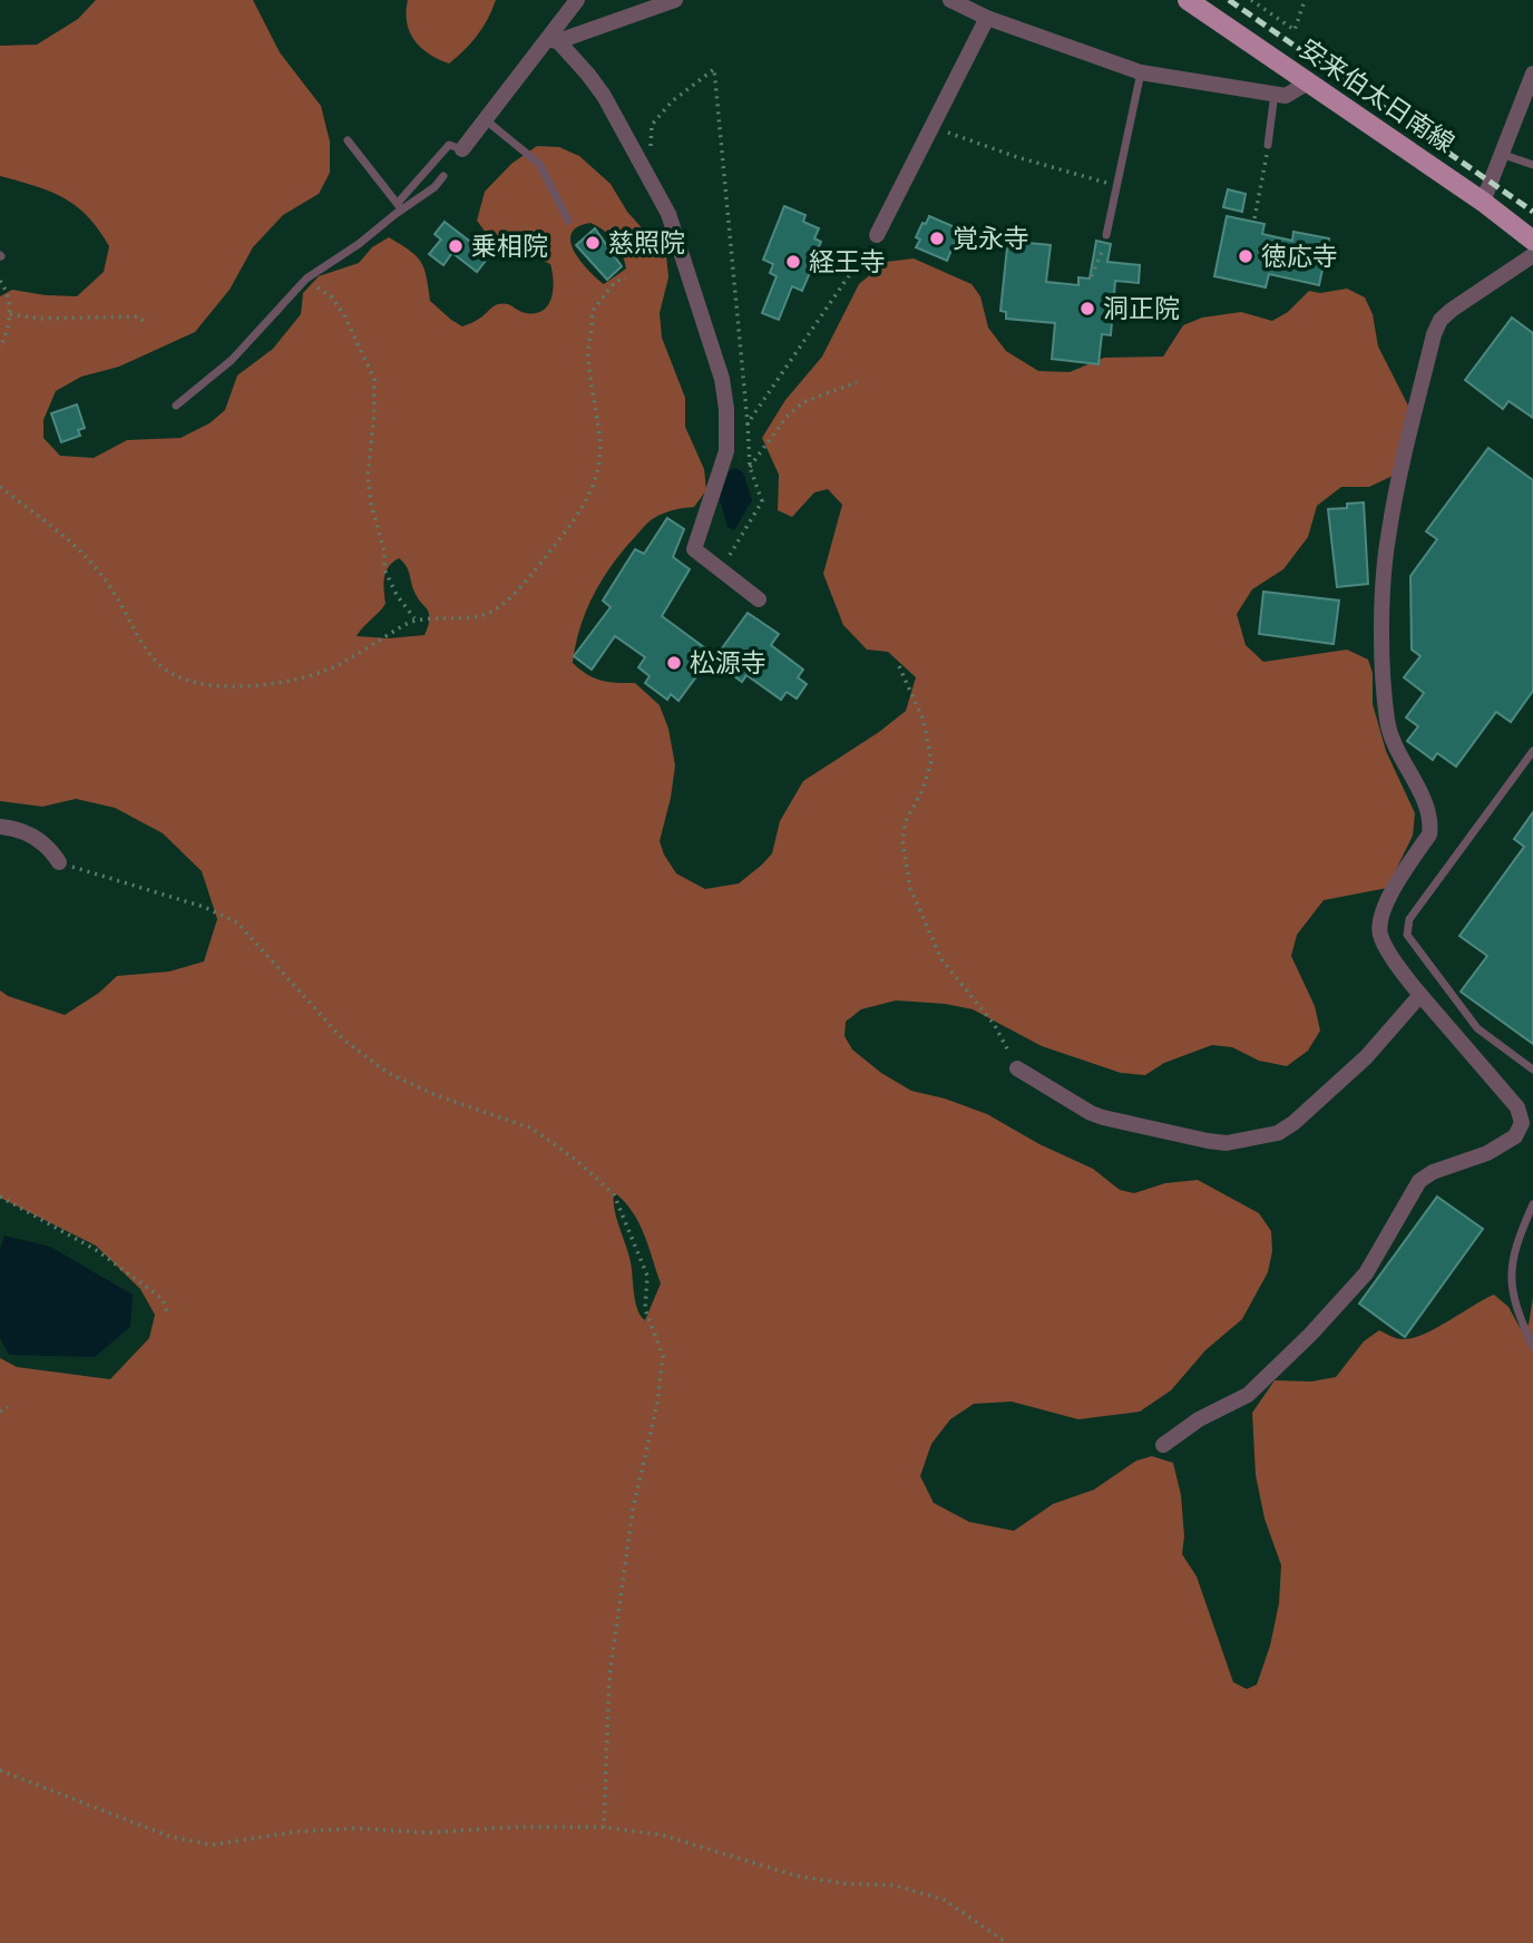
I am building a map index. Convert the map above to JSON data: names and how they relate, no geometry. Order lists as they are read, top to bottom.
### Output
{
  "streets": {
    "main road": ["安来伯太日南線"]
  },
  "places": [
    "覚永寺",
    "慈照院",
    "乗相院",
    "徳応寺",
    "経王寺",
    "洞正院",
    "松源寺"
  ]
}
